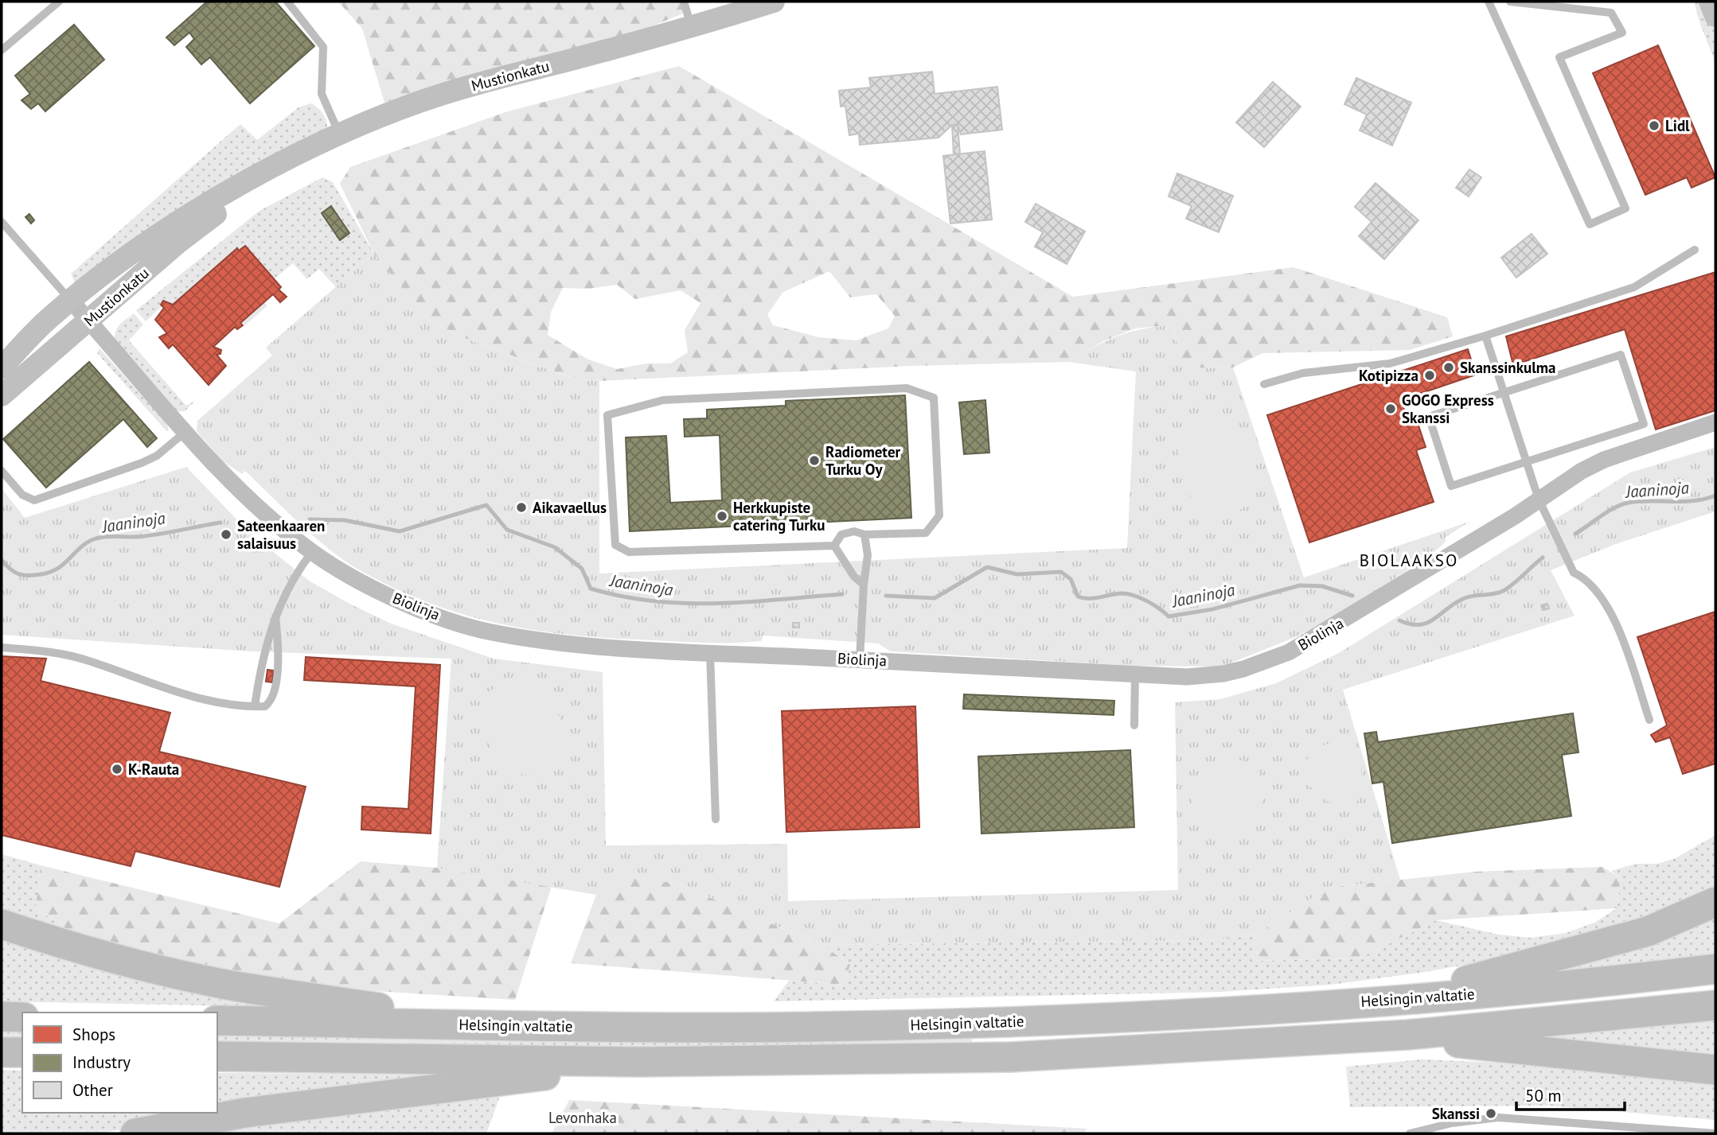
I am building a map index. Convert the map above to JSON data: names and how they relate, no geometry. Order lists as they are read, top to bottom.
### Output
{
  "streets": {
    "highway": ["Helsingin valtatie"],
    "street": ["Mustionkatu", "Biolinja"]
  },
  "crossings": [
    ["Mustionkatu", "Biolinja"]
  ],
  "districts": ["BIOLAAKSO"],
  "water": ["Jaaninoja"],
  "parks": ["Levonhaka"],
  "places": [
    "Lidl",
    "Skanssinkulma",
    "Kotipizza",
    "GOGO Express Skanssi",
    "Radiometer Turku Oy",
    "Aikavaellus",
    "Herkkupiste catering Turku",
    "Sateenkaaren salaisuus",
    "K-Rauta",
    "Skanssi"
  ],
  "legend": ["Shops", "Industry", "Other"],
  "scale_bar": "50 m"
}
